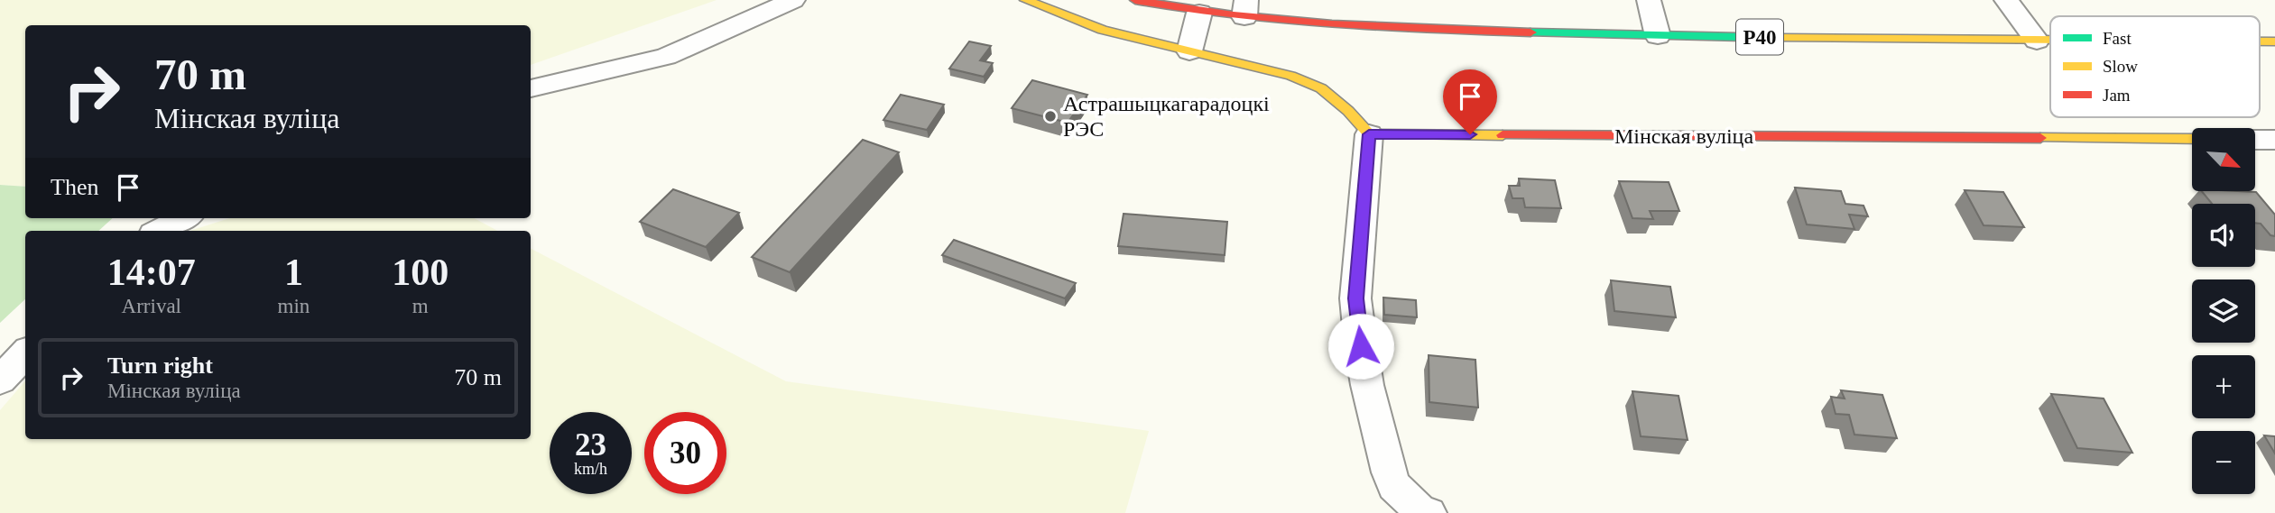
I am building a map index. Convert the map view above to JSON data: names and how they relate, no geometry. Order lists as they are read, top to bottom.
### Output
{
  "streets": {
    "street": ["Р40", "Мінская вуліца"]
  },
  "places": ["Астрашыцкагарадоцкі РЭС"],
  "legend": ["Fast", "Slow", "Jam"],
  "north": "bottom right",
  "page": {
    "turn": ["70 m", "Мінская вуліца"],
    "map_buttons": ["+", "−"],
    "then": "Then",
    "eta": [
      "14:07",
      "Arrival",
      "1",
      "min",
      "100",
      "m"
    ],
    "list": [
      {
        "name": "Turn right",
        "note": "Мінская вуліца",
        "value": "70 m"
      }
    ],
    "speed": "23 km/h",
    "limit": "30"
  }
}
